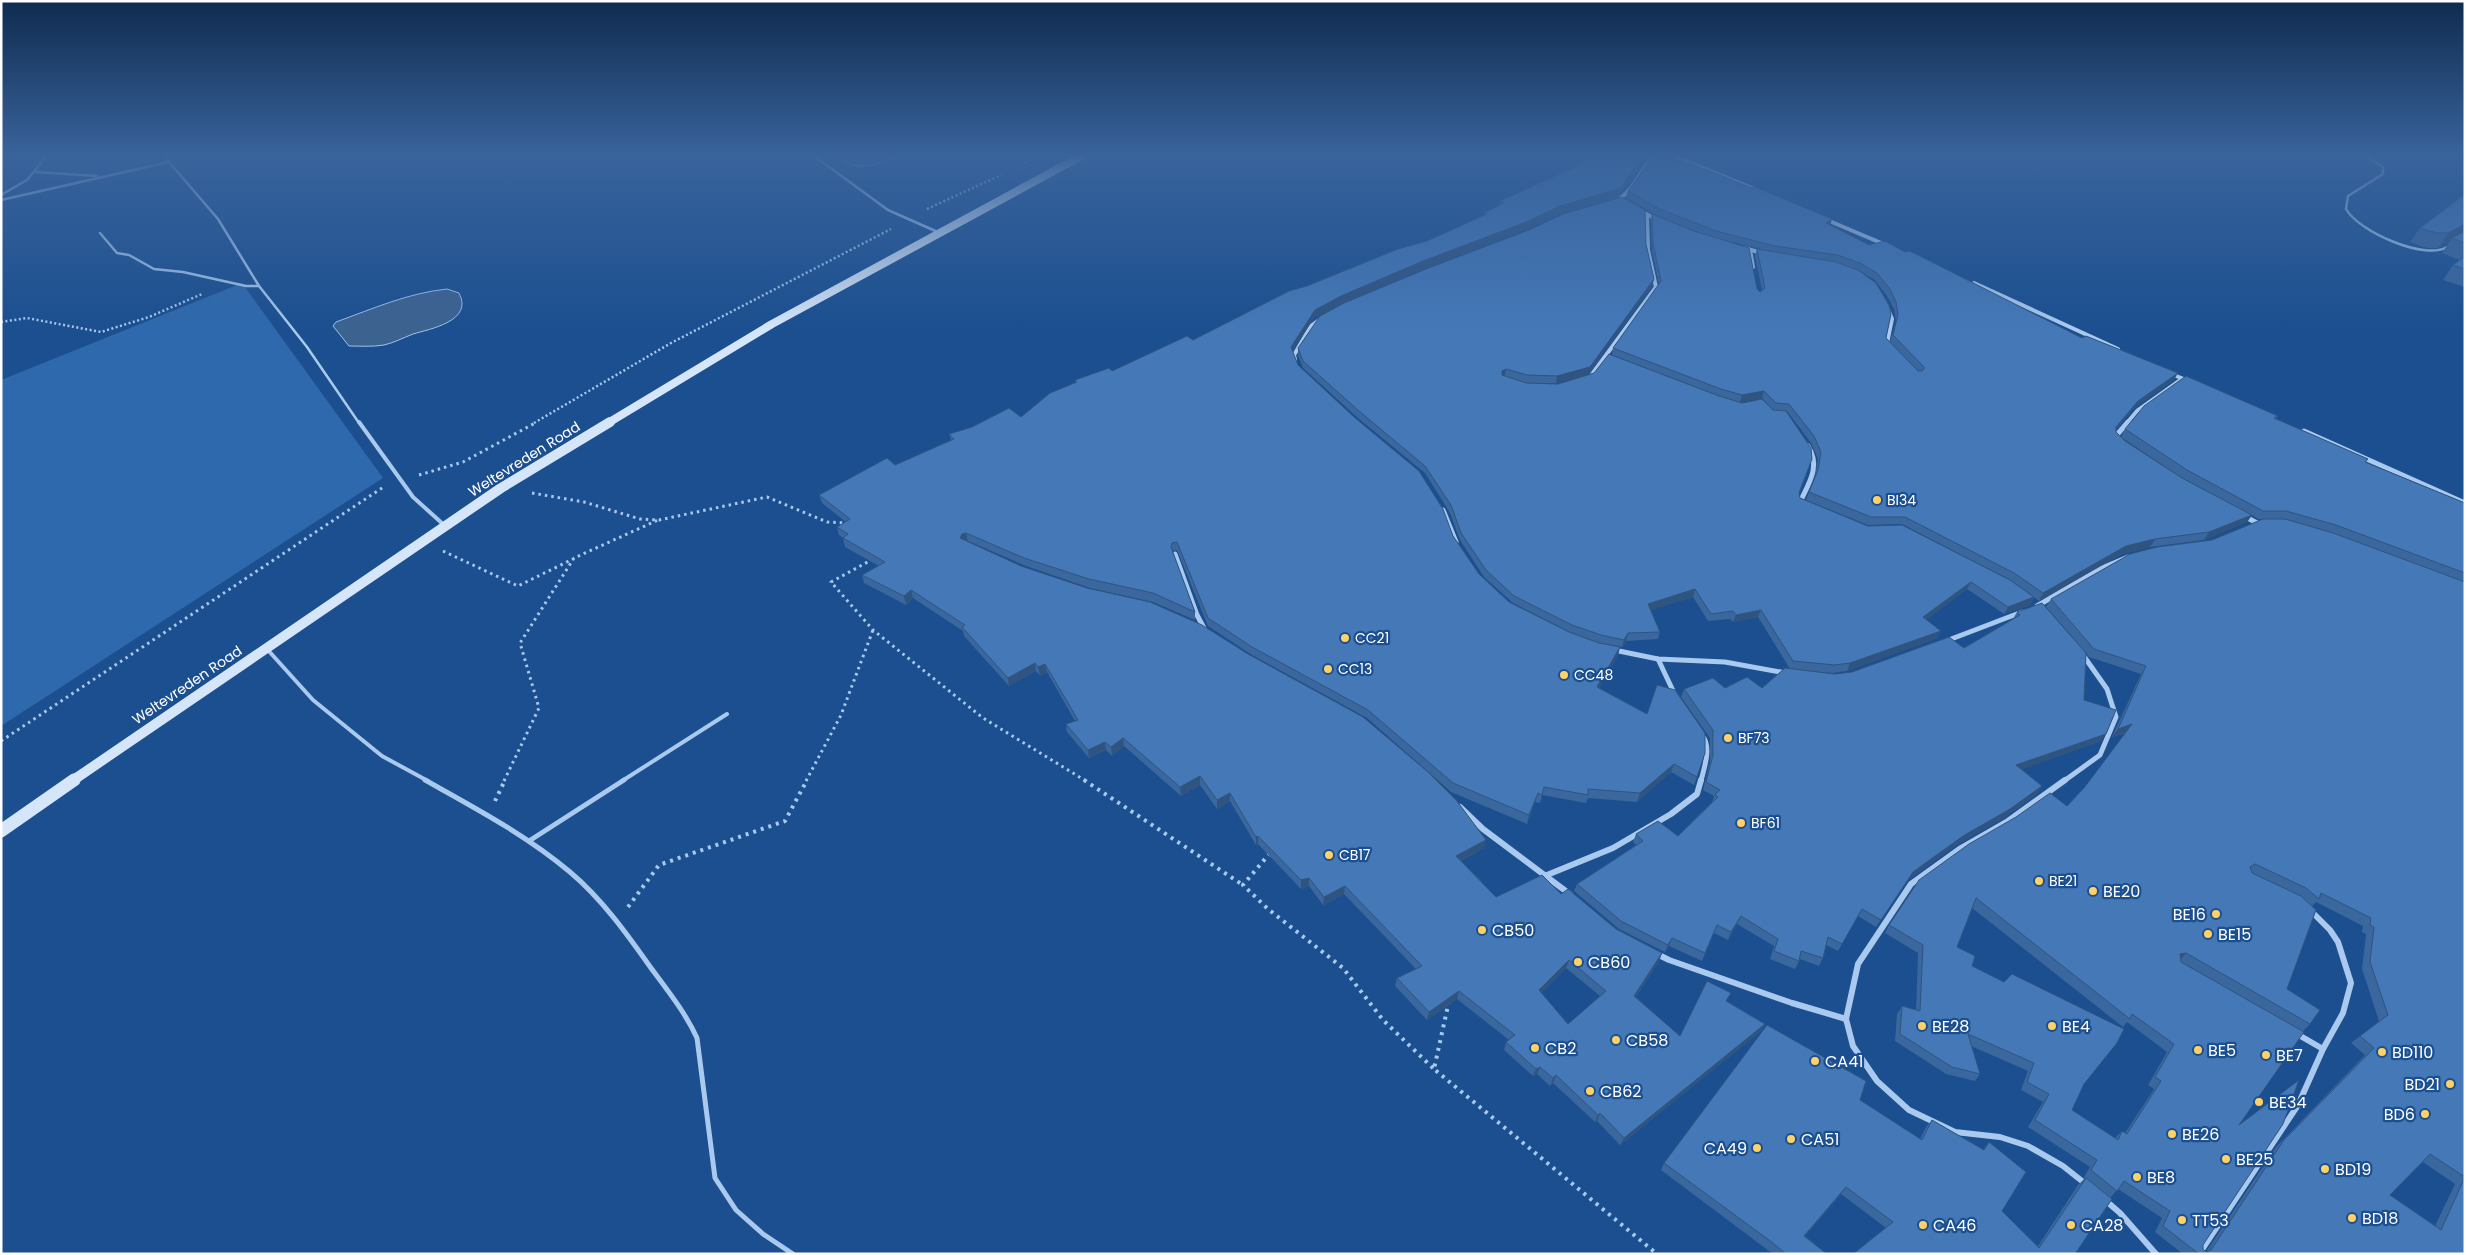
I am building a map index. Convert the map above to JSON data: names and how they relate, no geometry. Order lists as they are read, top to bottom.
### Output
{
  "streets": {
    "street": ["Weltevreden Road"]
  },
  "places": [
    "BI34",
    "CC21",
    "CC13",
    "CC48",
    "BF73",
    "BF61",
    "CB17",
    "BE21",
    "BE20",
    "BE16",
    "CB50",
    "BE15",
    "CB60",
    "BE28",
    "BE4",
    "CB58",
    "CB2",
    "BE5",
    "BD110",
    "BE7",
    "CA41",
    "BD21",
    "CB62",
    "BE34",
    "BD6",
    "BE26",
    "CA51",
    "CA49",
    "BE25",
    "BD19",
    "BE8",
    "BD18",
    "TT53",
    "CA46",
    "CA28"
  ]
}
